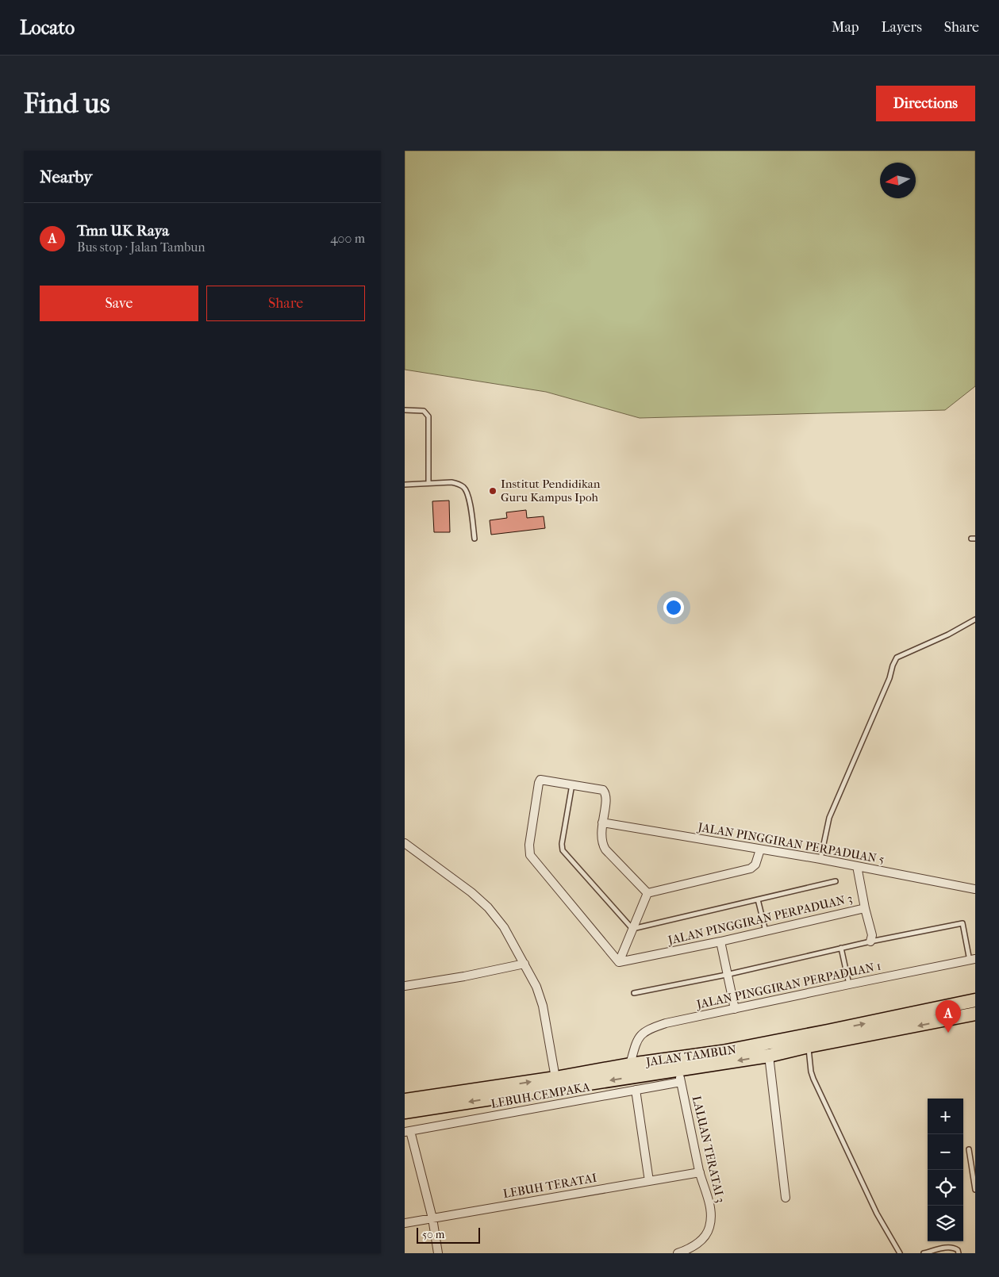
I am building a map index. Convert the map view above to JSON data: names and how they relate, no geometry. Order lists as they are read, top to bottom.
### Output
{
  "streets": {
    "main road": ["JALAN TAMBUN"],
    "street": [
      "JALAN PINGGIRAN PERPADUAN 5",
      "JALAN PINGGIRAN PERPADUAN 3",
      "JALAN PINGGIRAN PERPADUAN 1",
      "LEBUH CEMPAKA",
      "LALUAN TERATAI 3",
      "LEBUH TERATAI"
    ]
  },
  "crossings": [
    ["JALAN PINGGIRAN PERPADUAN 5", "JALAN PINGGIRAN PERPADUAN 3"],
    ["JALAN PINGGIRAN PERPADUAN 1", "JALAN TAMBUN"],
    ["JALAN TAMBUN", "LEBUH CEMPAKA"],
    ["JALAN TAMBUN", "LALUAN TERATAI 3"],
    ["LEBUH CEMPAKA", "LALUAN TERATAI 3"],
    ["LALUAN TERATAI 3", "LEBUH TERATAI"]
  ],
  "places": ["Institut Pendidikan Guru Kampus Ipoh"],
  "scale_bar": "50 m",
  "north": "left",
  "page": {
    "header": "Locato",
    "nav": ["Map", "Layers", "Share"],
    "buttons": [
      "Directions",
      ["Save", "Share"]
    ],
    "title": "Find us",
    "heading": "Nearby",
    "list": [
      {
        "mark": "A",
        "name": "Tmn UK Raya",
        "note": "Bus stop · Jalan Tambun",
        "value": "400 m"
      }
    ],
    "pins": "A",
    "map_buttons": ["+", "−"],
    "scale": "50 m"
  }
}
